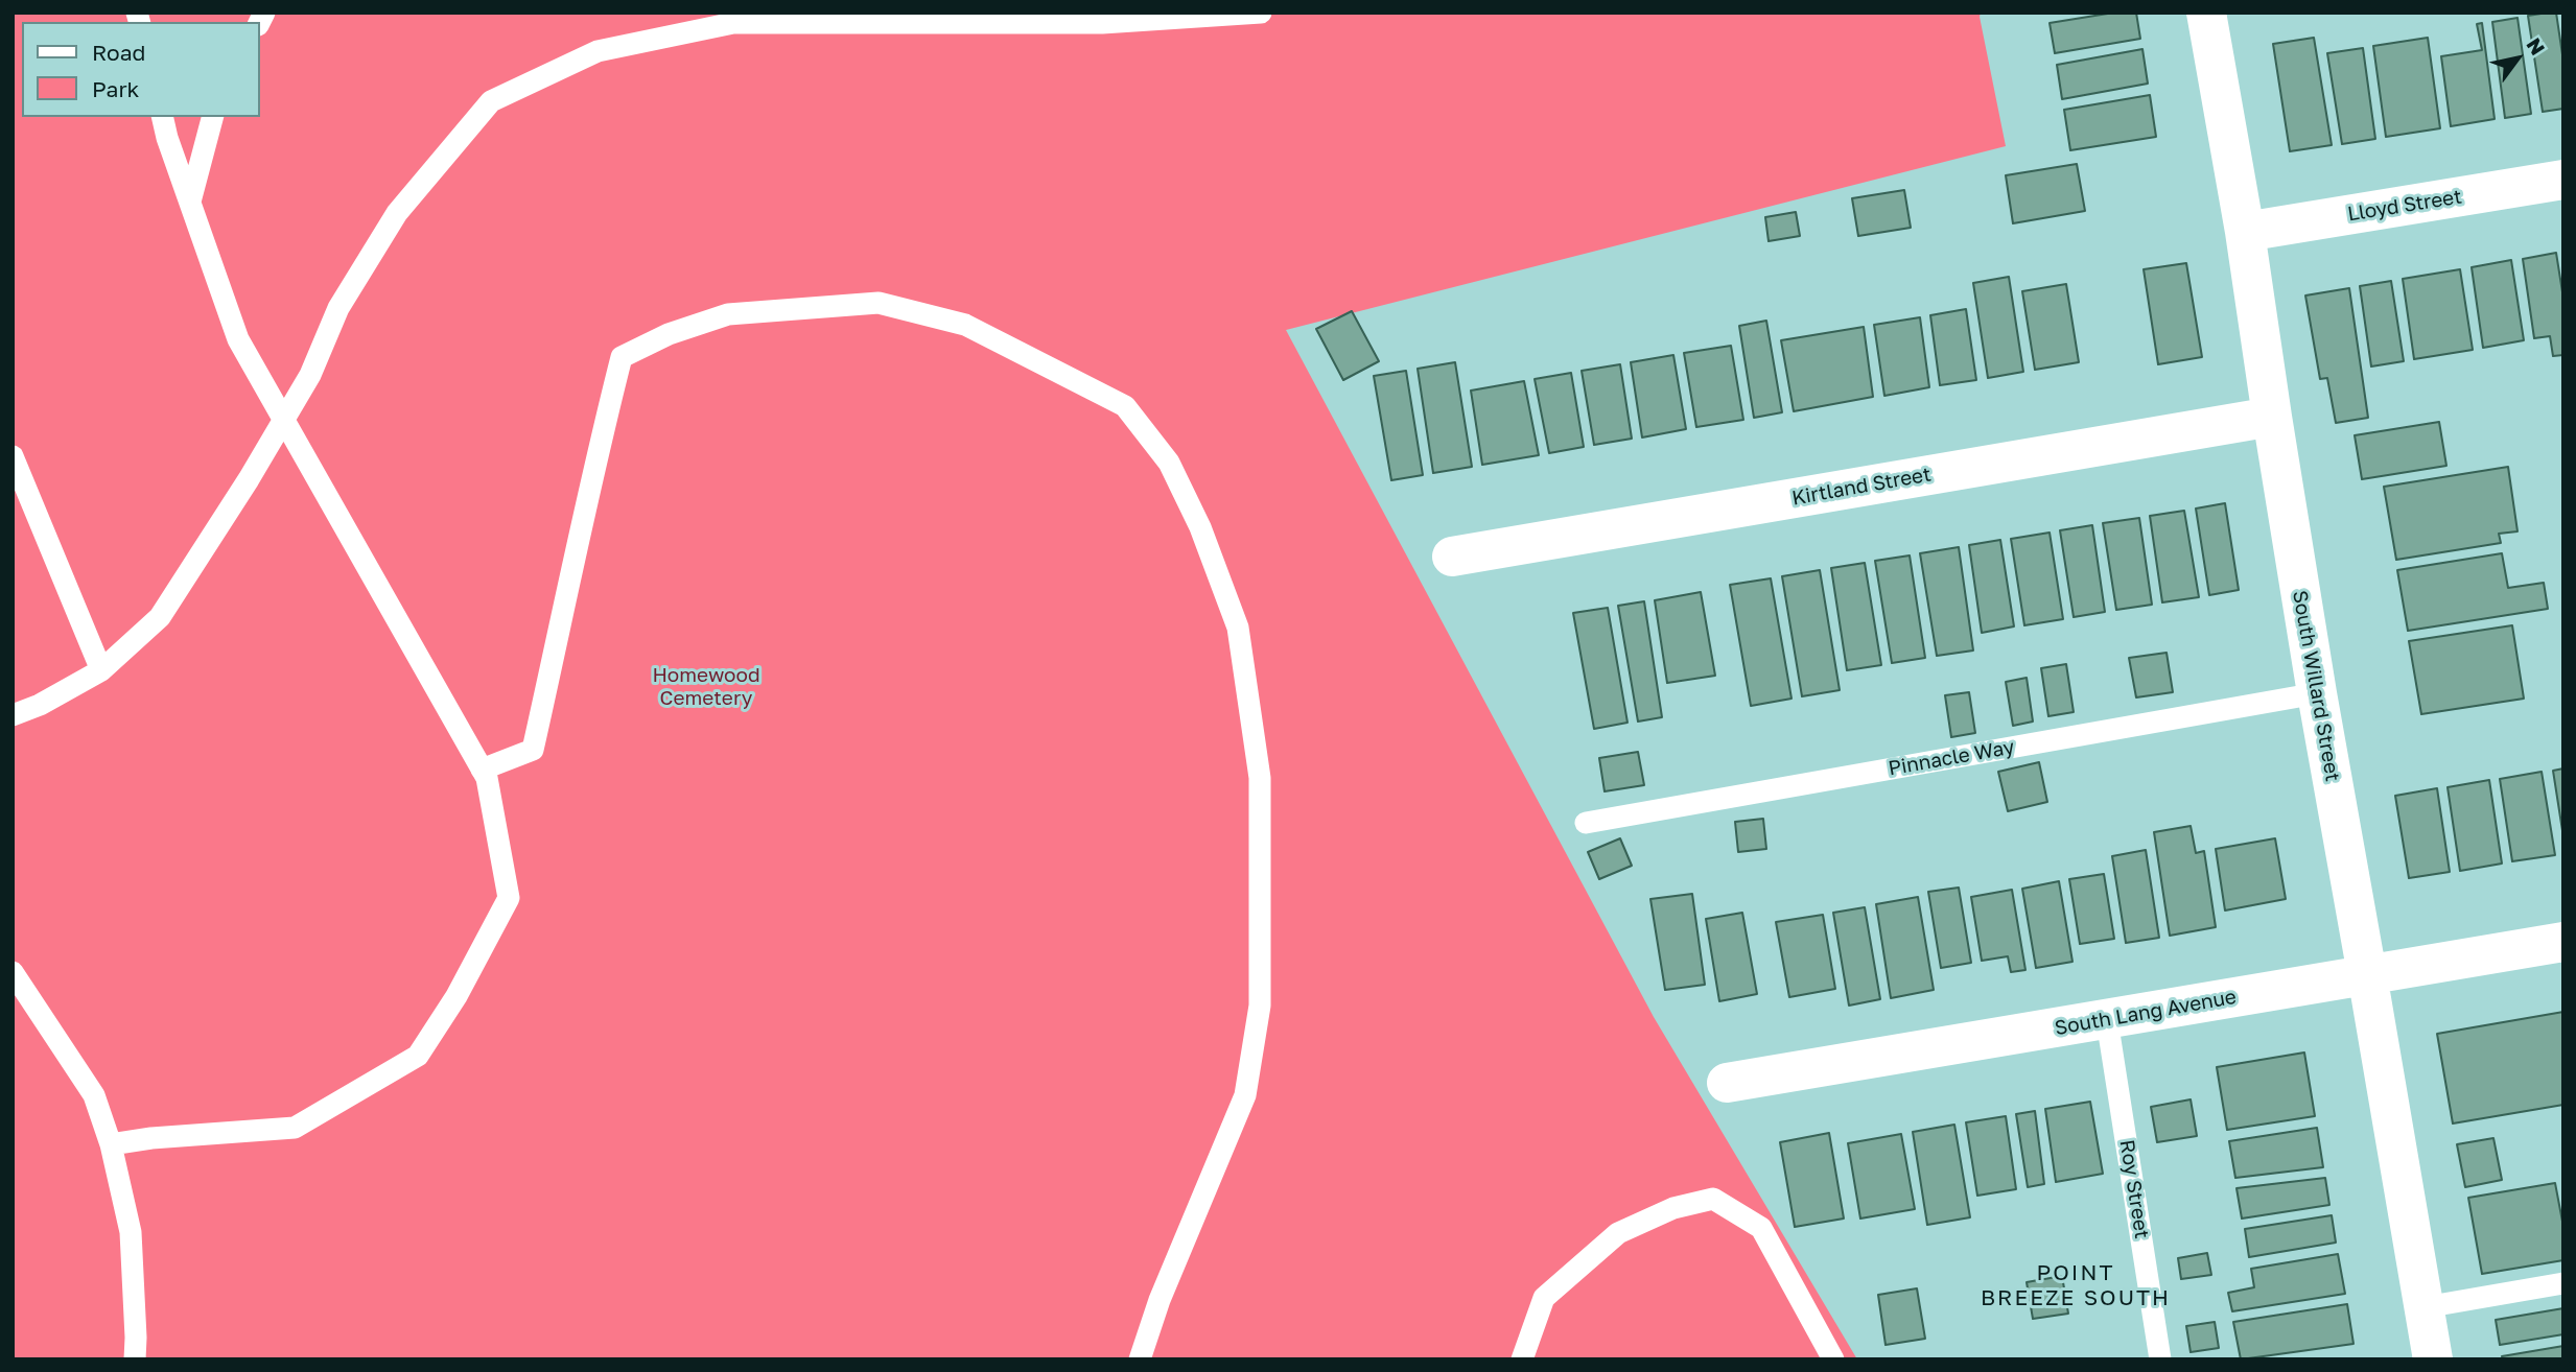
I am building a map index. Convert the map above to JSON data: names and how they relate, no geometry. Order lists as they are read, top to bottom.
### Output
{
  "streets": {
    "street": [
      "Lloyd Street",
      "Kirtland Street",
      "South Willard Street",
      "South Lang Avenue"
    ],
    "lane": ["Pinnacle Way", "Roy Street"]
  },
  "crossings": [
    ["Lloyd Street", "South Willard Street"],
    ["Kirtland Street", "South Willard Street"],
    ["South Willard Street", "Pinnacle Way"],
    ["South Willard Street", "South Lang Avenue"],
    ["South Lang Avenue", "Roy Street"]
  ],
  "districts": ["POINT BREEZE SOUTH"],
  "parks": ["Homewood Cemetery"],
  "legend": ["Road", "Park"],
  "north": "top right"
}
